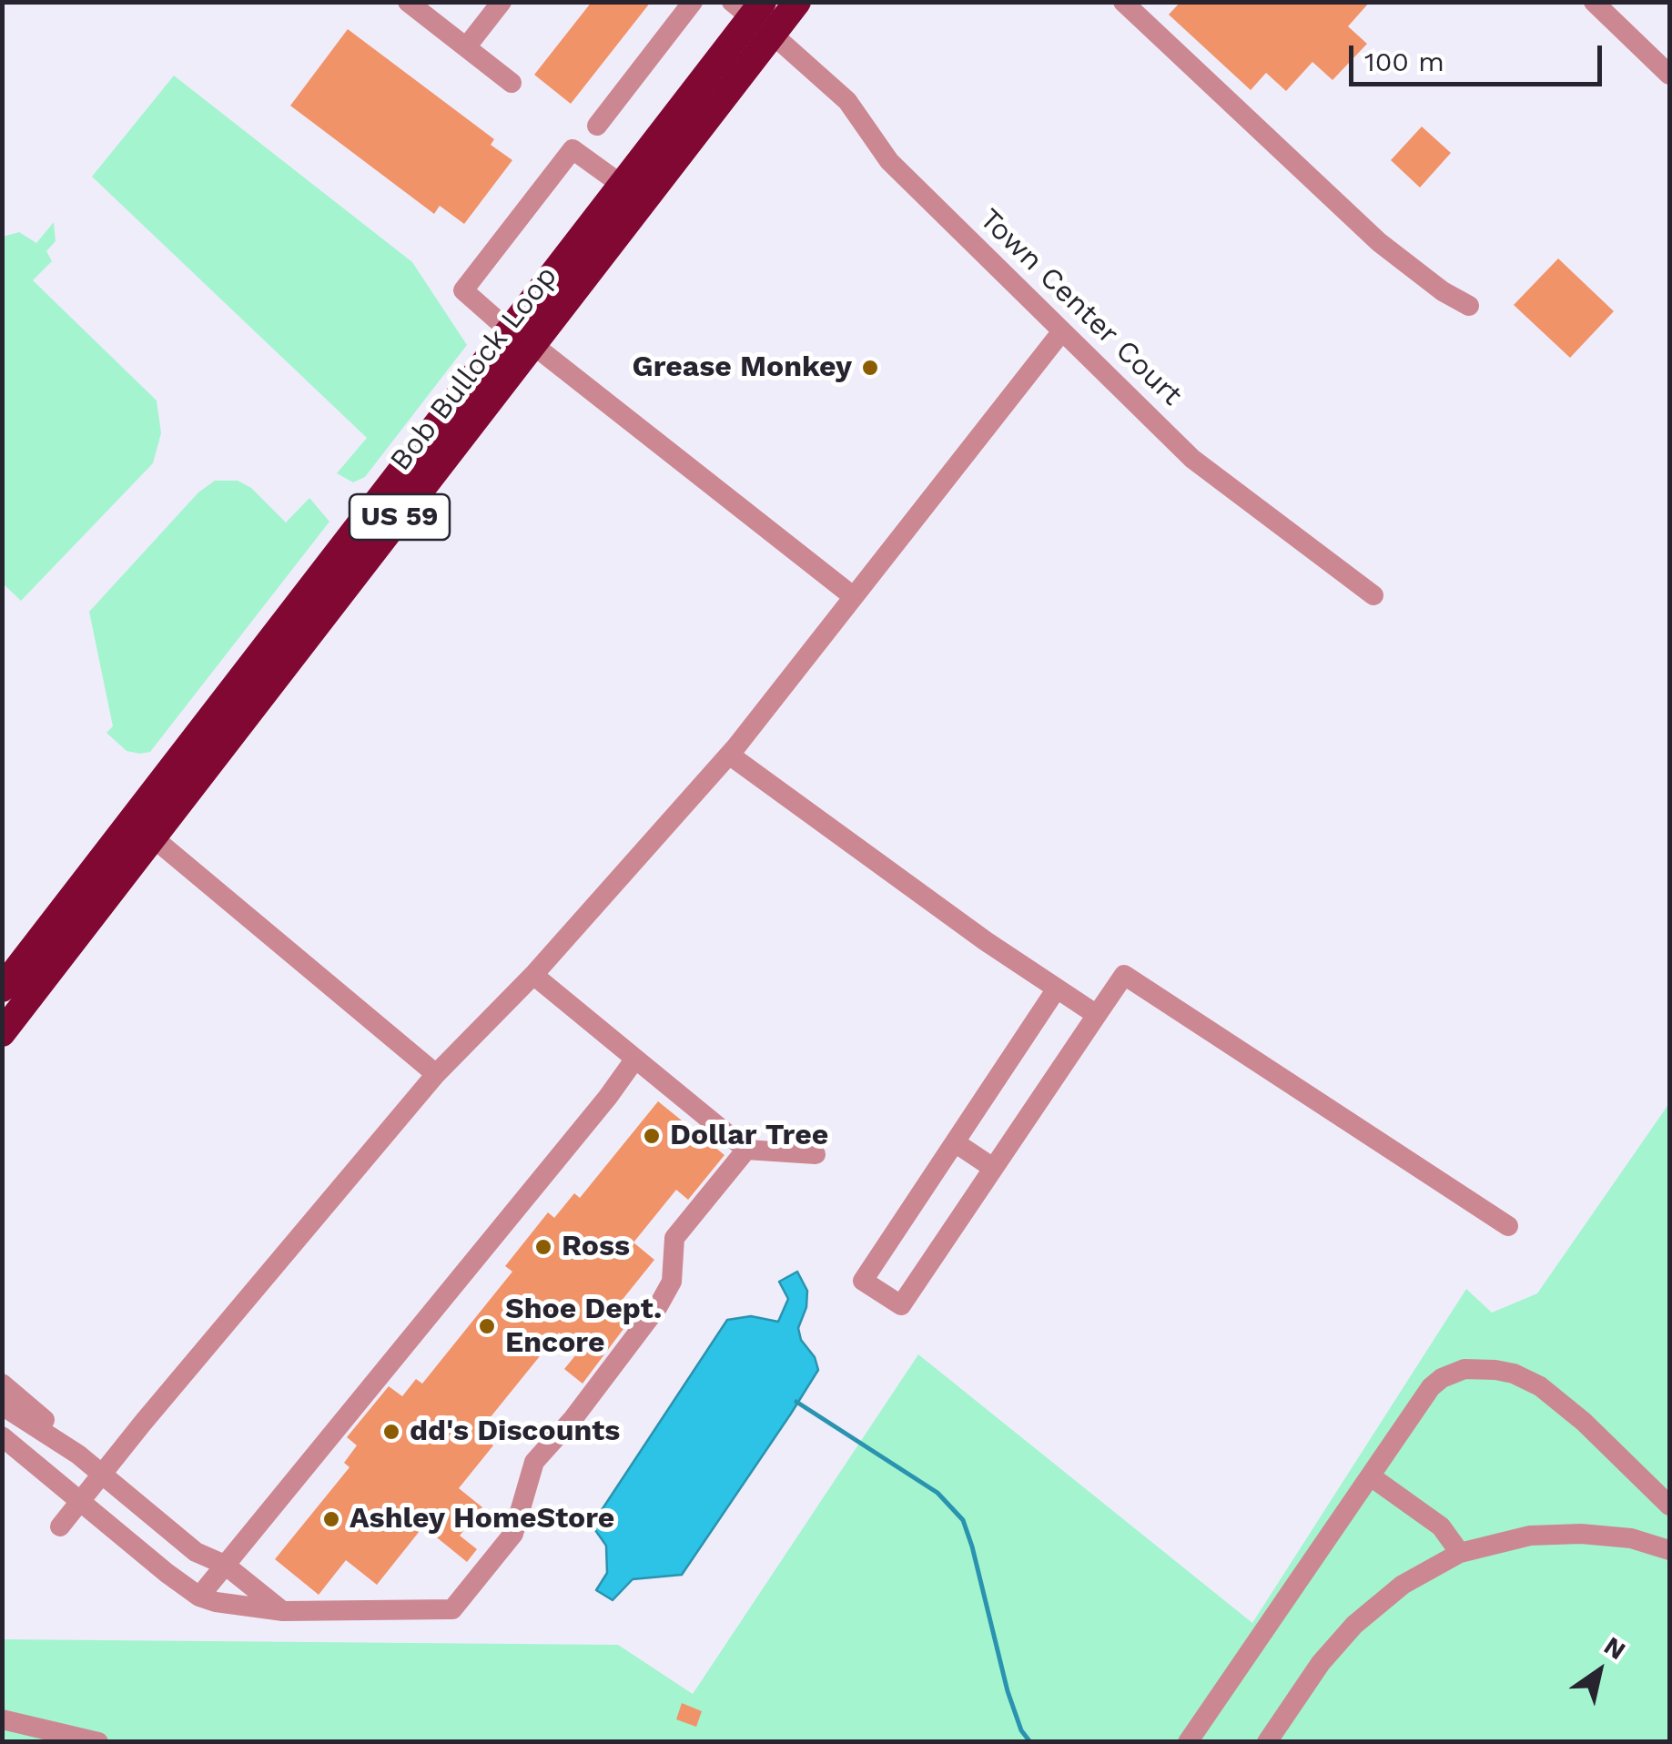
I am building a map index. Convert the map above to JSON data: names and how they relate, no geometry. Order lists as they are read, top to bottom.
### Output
{
  "streets": {
    "highway": ["Bob Bullock Loop", "US 59"],
    "street": ["Town Center Court"]
  },
  "crossings": [
    ["Town Center Court", "Bob Bullock Loop"]
  ],
  "places": [
    "Grease Monkey",
    "Dollar Tree",
    "Ross",
    "Shoe Dept. Encore",
    "dd's Discounts",
    "Ashley HomeStore"
  ],
  "scale_bar": "100 m",
  "north": "top right"
}
